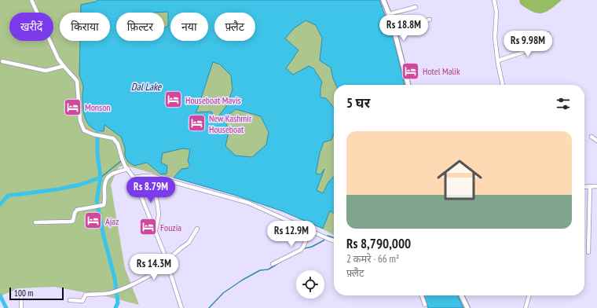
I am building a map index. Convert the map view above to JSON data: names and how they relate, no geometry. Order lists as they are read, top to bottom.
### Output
{
  "water": ["Dal Lake"],
  "places": {
    "hotel": [
      "Hotel Malik",
      "Houseboat Mavis",
      "Monson",
      "New Kashmir Houseboat",
      "Ajaz",
      "Fouzia"
    ]
  },
  "scale_bar": "100 m",
  "page": {
    "chip": [
      "खरीदें",
      "किराया",
      "फ़िल्टर",
      "नया",
      "फ़्लैट"
    ],
    "price": [
      "Rs 18.8M",
      "Rs 9.98M",
      "Rs 8.79M",
      "Rs 12.9M",
      "Rs 14.3M"
    ],
    "heading": "5 घर",
    "list": [
      {
        "name": "Rs 8,790,000",
        "note": "2 कमरे · 66 m² · फ़्लैट"
      }
    ],
    "scale": "100 m"
  }
}
